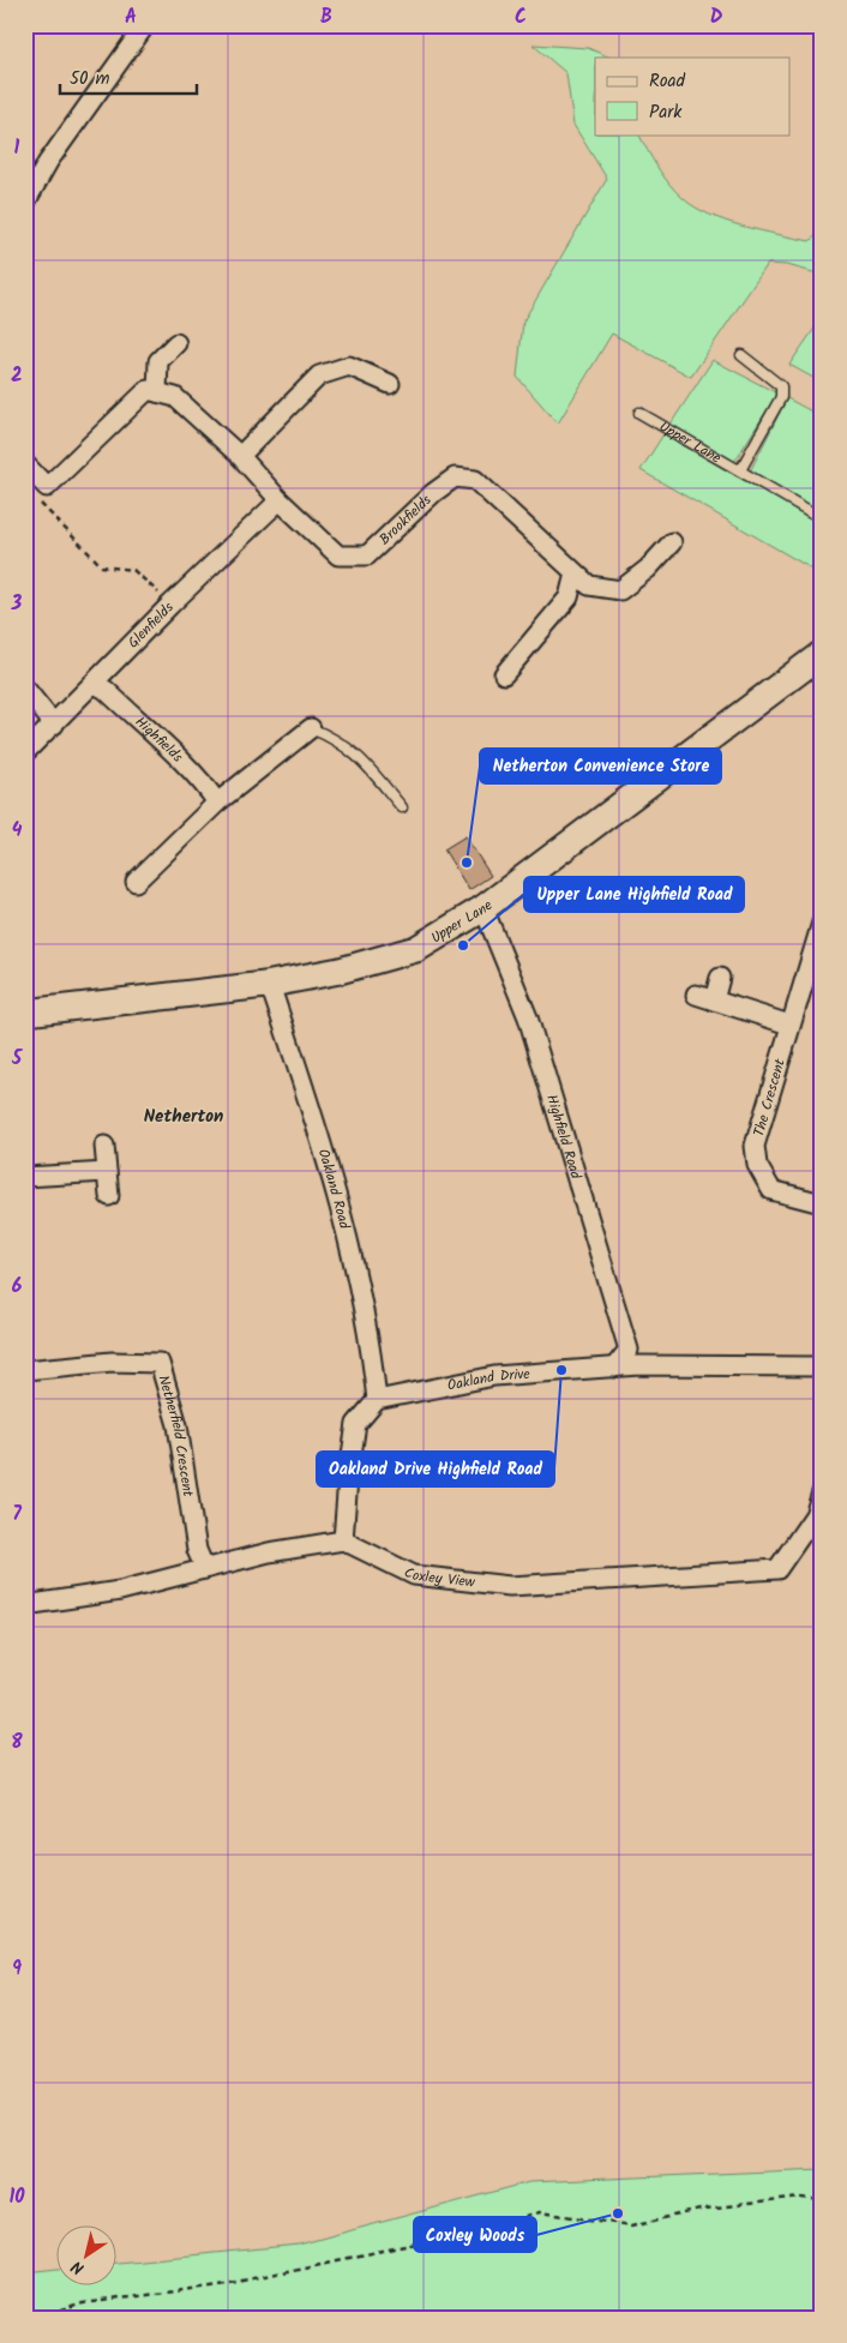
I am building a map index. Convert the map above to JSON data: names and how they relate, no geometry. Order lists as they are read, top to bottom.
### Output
{
  "streets": {
    "main road": ["Upper Lane"],
    "street": [
      "Brookfields",
      "Glenfields",
      "Highfields",
      "The Crescent",
      "Highfield Road",
      "Oakland Road",
      "Oakland Drive",
      "Netherfield Crescent",
      "Coxley View"
    ]
  },
  "crossings": [
    ["Upper Lane", "Highfield Road"],
    ["Upper Lane", "Oakland Road"],
    ["Brookfields", "Glenfields"],
    ["Glenfields", "Highfields"],
    ["Highfield Road", "Oakland Drive"],
    ["Oakland Road", "Oakland Drive"]
  ],
  "districts": ["Netherton"],
  "places": [
    "Netherton Convenience Store",
    "Upper Lane Highfield Road",
    "Oakland Drive Highfield Road",
    "Coxley Woods"
  ],
  "legend": ["Road", "Park"],
  "scale_bar": "50 m",
  "north": "bottom left",
  "grid": {
    "columns": [
      "A",
      "B",
      "C",
      "D"
    ],
    "rows": [
      "1",
      "2",
      "3",
      "4",
      "5",
      "6",
      "7",
      "8",
      "9",
      "10"
    ]
  }
}
